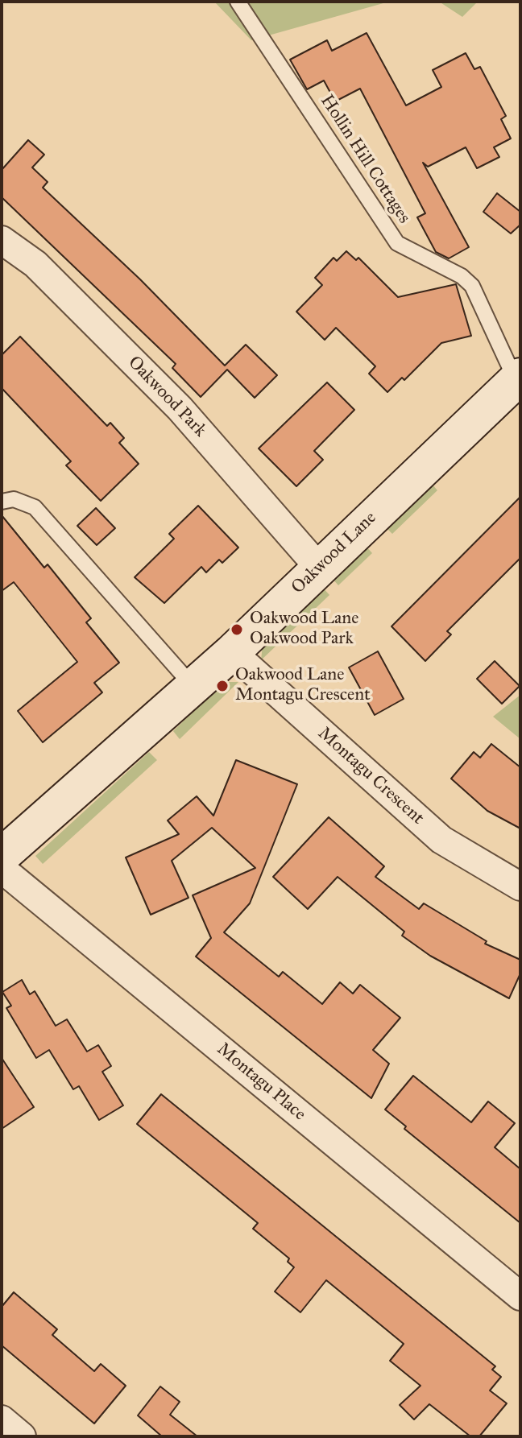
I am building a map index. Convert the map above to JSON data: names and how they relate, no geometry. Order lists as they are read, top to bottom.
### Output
{
  "streets": {
    "street": [
      "Oakwood Park",
      "Oakwood Lane",
      "Montagu Crescent",
      "Montagu Place"
    ],
    "lane": ["Hollin Hill Cottages"]
  },
  "crossings": [
    ["Hollin Hill Cottages", "Oakwood Lane"],
    ["Oakwood Park", "Oakwood Lane"],
    ["Oakwood Lane", "Montagu Crescent"]
  ],
  "places": ["Oakwood Lane Oakwood Park", "Oakwood Lane Montagu Crescent"]
}
